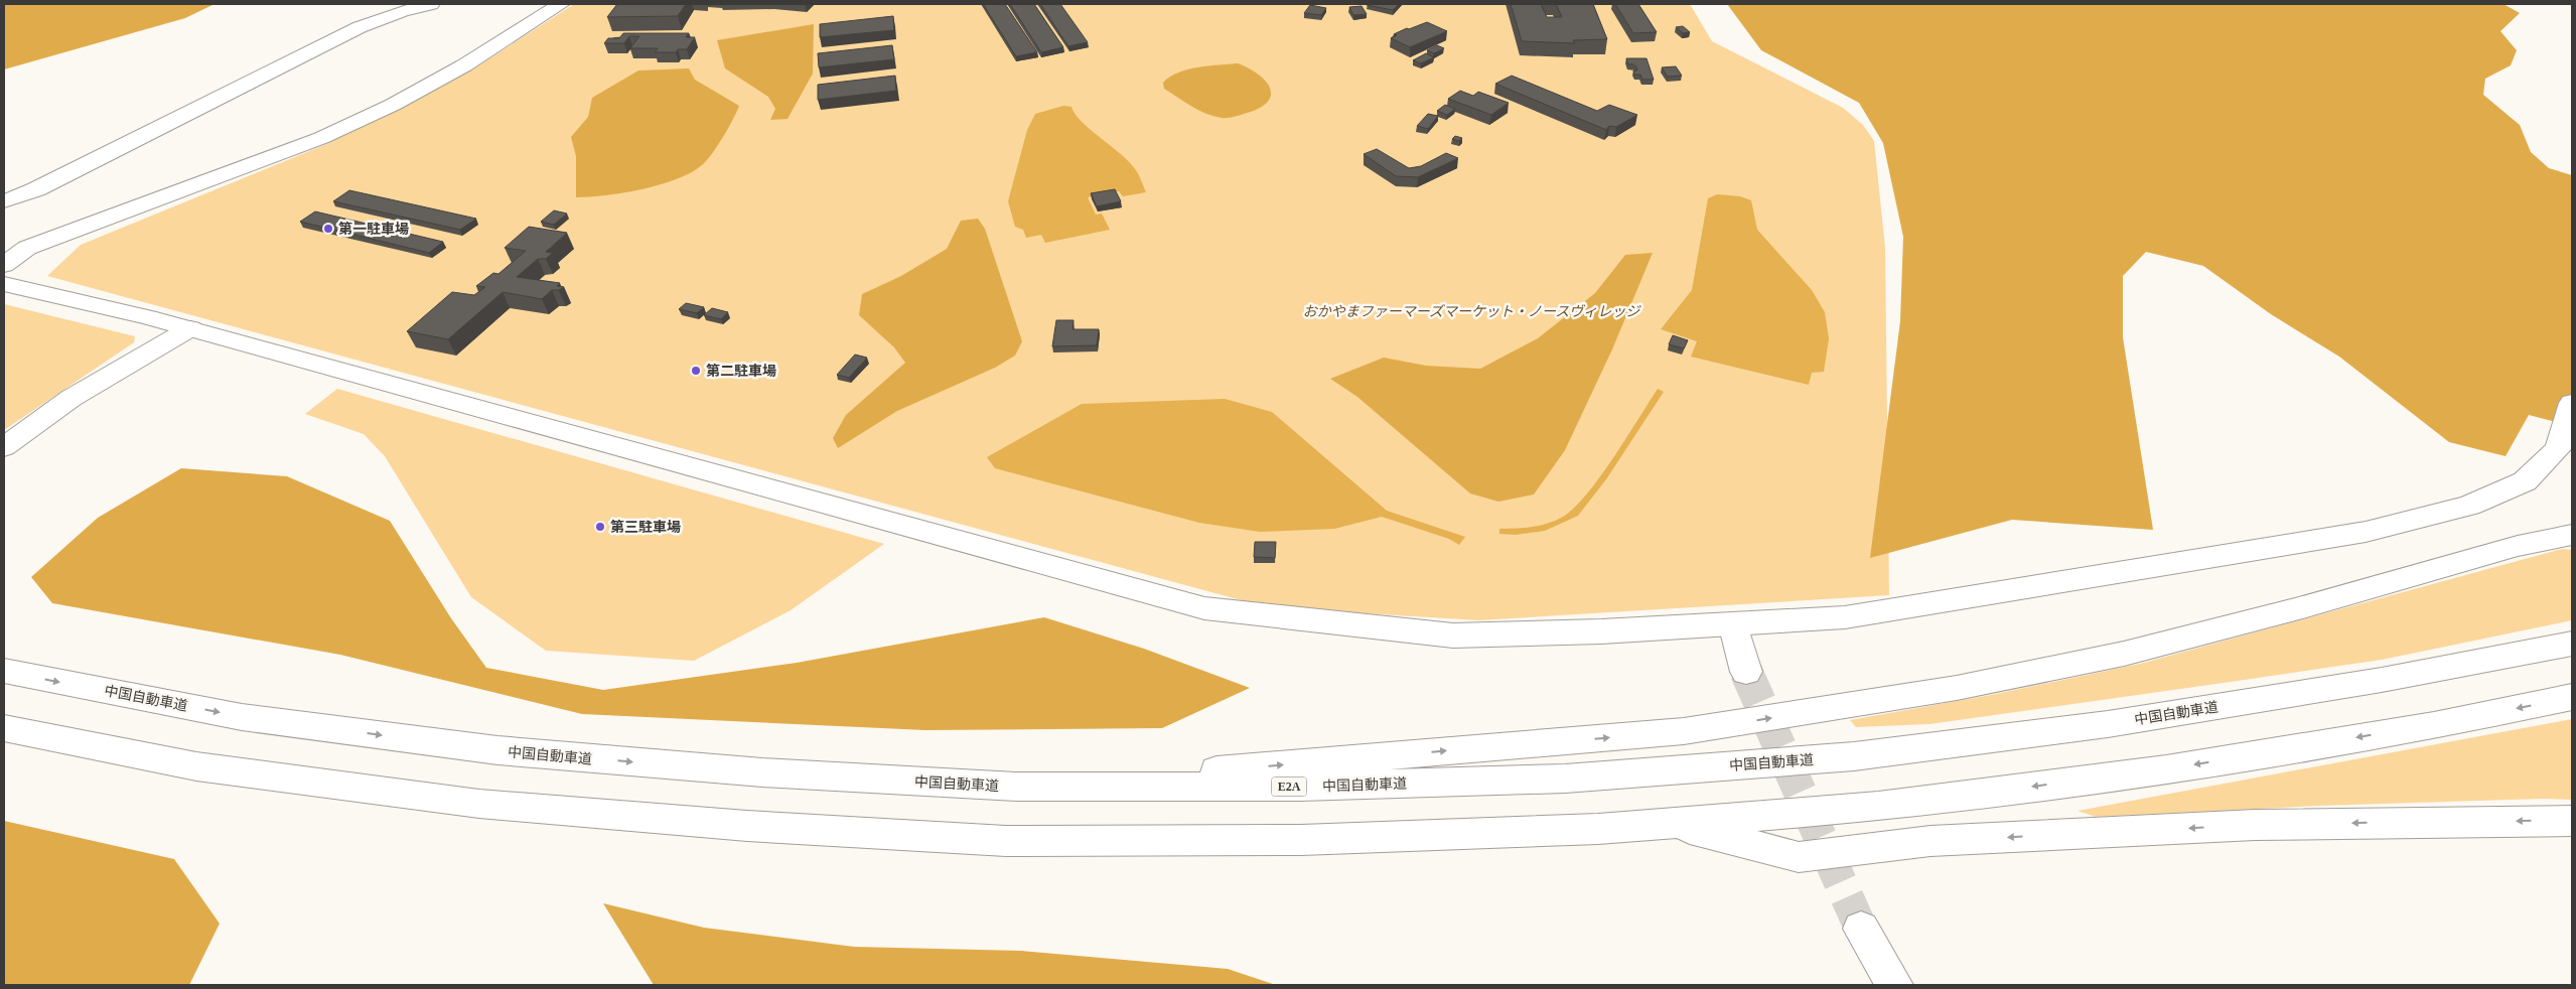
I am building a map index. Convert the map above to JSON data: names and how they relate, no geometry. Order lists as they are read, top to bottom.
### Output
{
  "streets": {
    "main road": ["中国自動車道", "E2A"]
  },
  "parks": ["おかやまファーマーズマーケット・ノースヴィレッジ"],
  "places": ["第一駐車場", "第二駐車場", "第三駐車場"]
}
